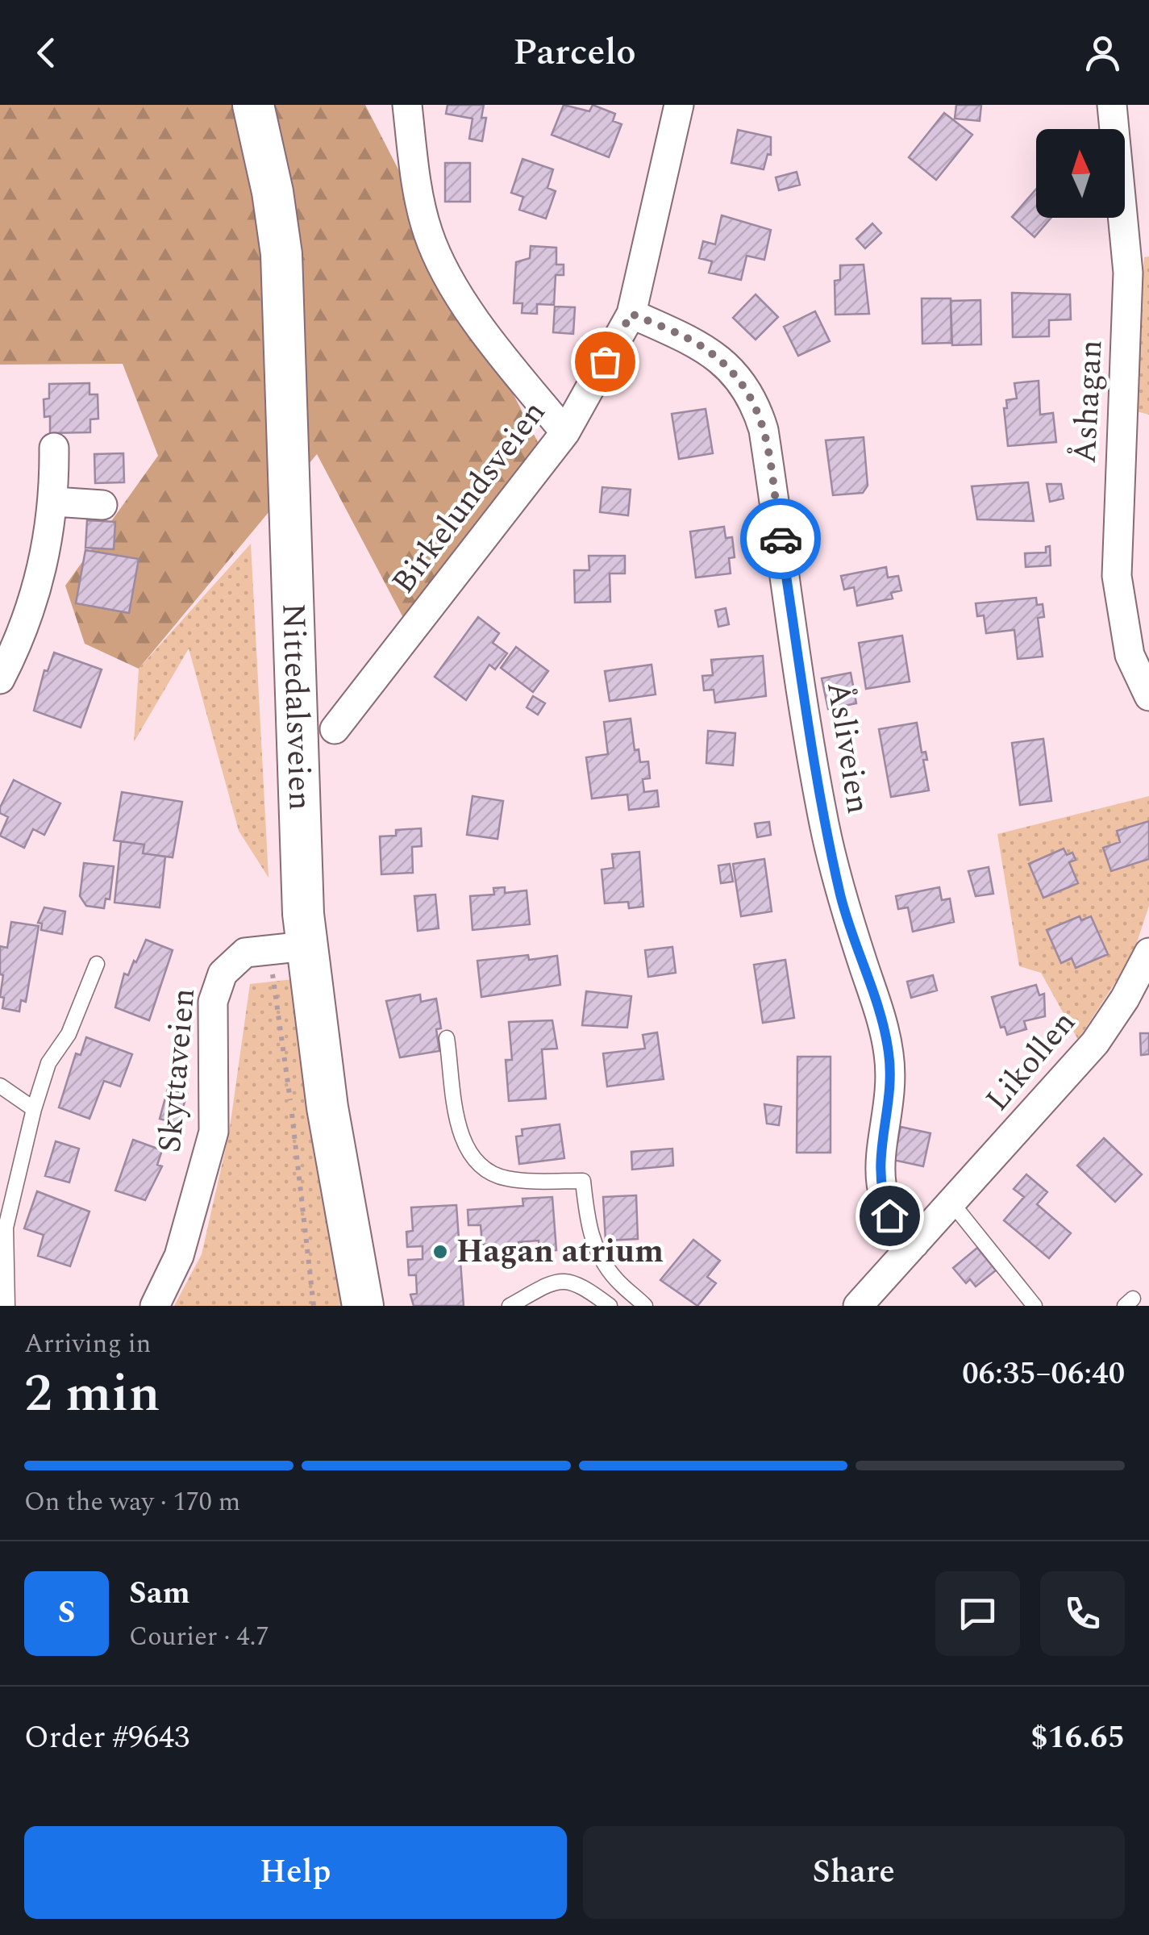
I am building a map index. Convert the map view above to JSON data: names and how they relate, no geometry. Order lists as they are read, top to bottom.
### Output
{
  "streets": {
    "main road": ["Nittedalsveien"],
    "street": [
      "Åshagan",
      "Birkelundsveien",
      "Åsliveien",
      "Likollen",
      "Skyttaveien"
    ]
  },
  "crossings": [
    ["Birkelundsveien", "Åsliveien"],
    ["Nittedalsveien", "Skyttaveien"],
    ["Åsliveien", "Likollen"]
  ],
  "places": ["Hagan atrium"],
  "north": "top",
  "page": {
    "header": "Parcelo",
    "heading": ["2 min", "Arriving in", "06:35–06:40"],
    "panel": [
      "Sam",
      "Courier · 4.7",
      "Order #9643",
      "$16.65"
    ],
    "bar": "On the way · 170 m",
    "round": "S",
    "buttons": ["Help", "Share"]
  }
}
